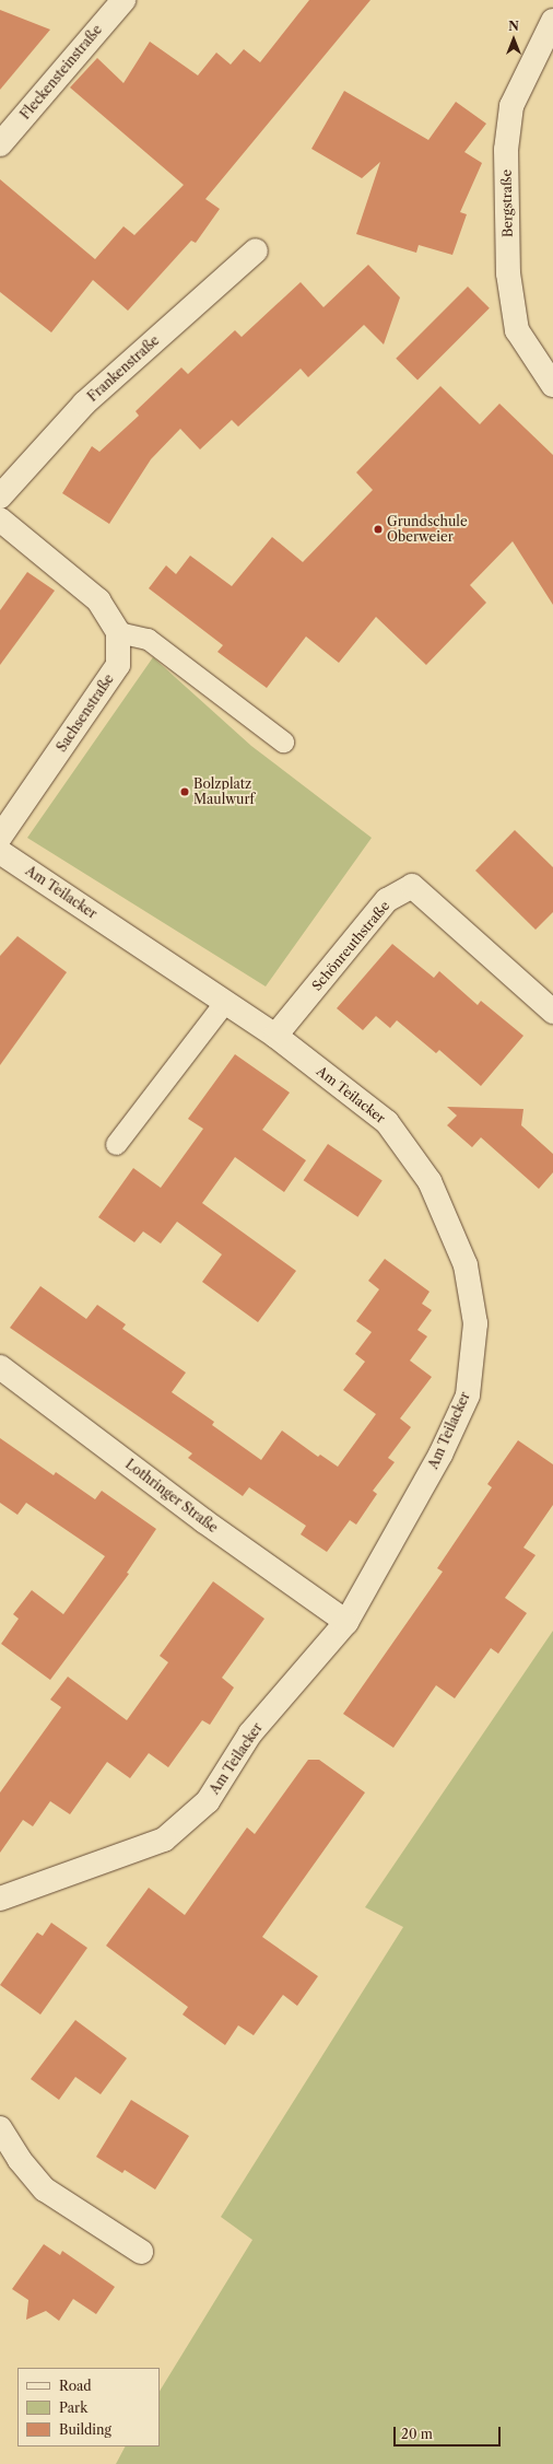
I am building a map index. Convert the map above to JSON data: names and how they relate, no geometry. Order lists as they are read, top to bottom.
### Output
{
  "streets": {
    "street": [
      "Fleckensteinstraße",
      "Bergstraße",
      "Frankenstraße",
      "Sachsenstraße",
      "Am Teilacker",
      "Schönreuthstraße",
      "Lothringer Straße"
    ]
  },
  "crossings": [
    ["Am Teilacker", "Schönreuthstraße"],
    ["Am Teilacker", "Lothringer Straße"]
  ],
  "places": ["Grundschule Oberweier", "Bolzplatz Maulwurf"],
  "legend": ["Road", "Park", "Building"],
  "scale_bar": "20 m",
  "north": "top"
}
